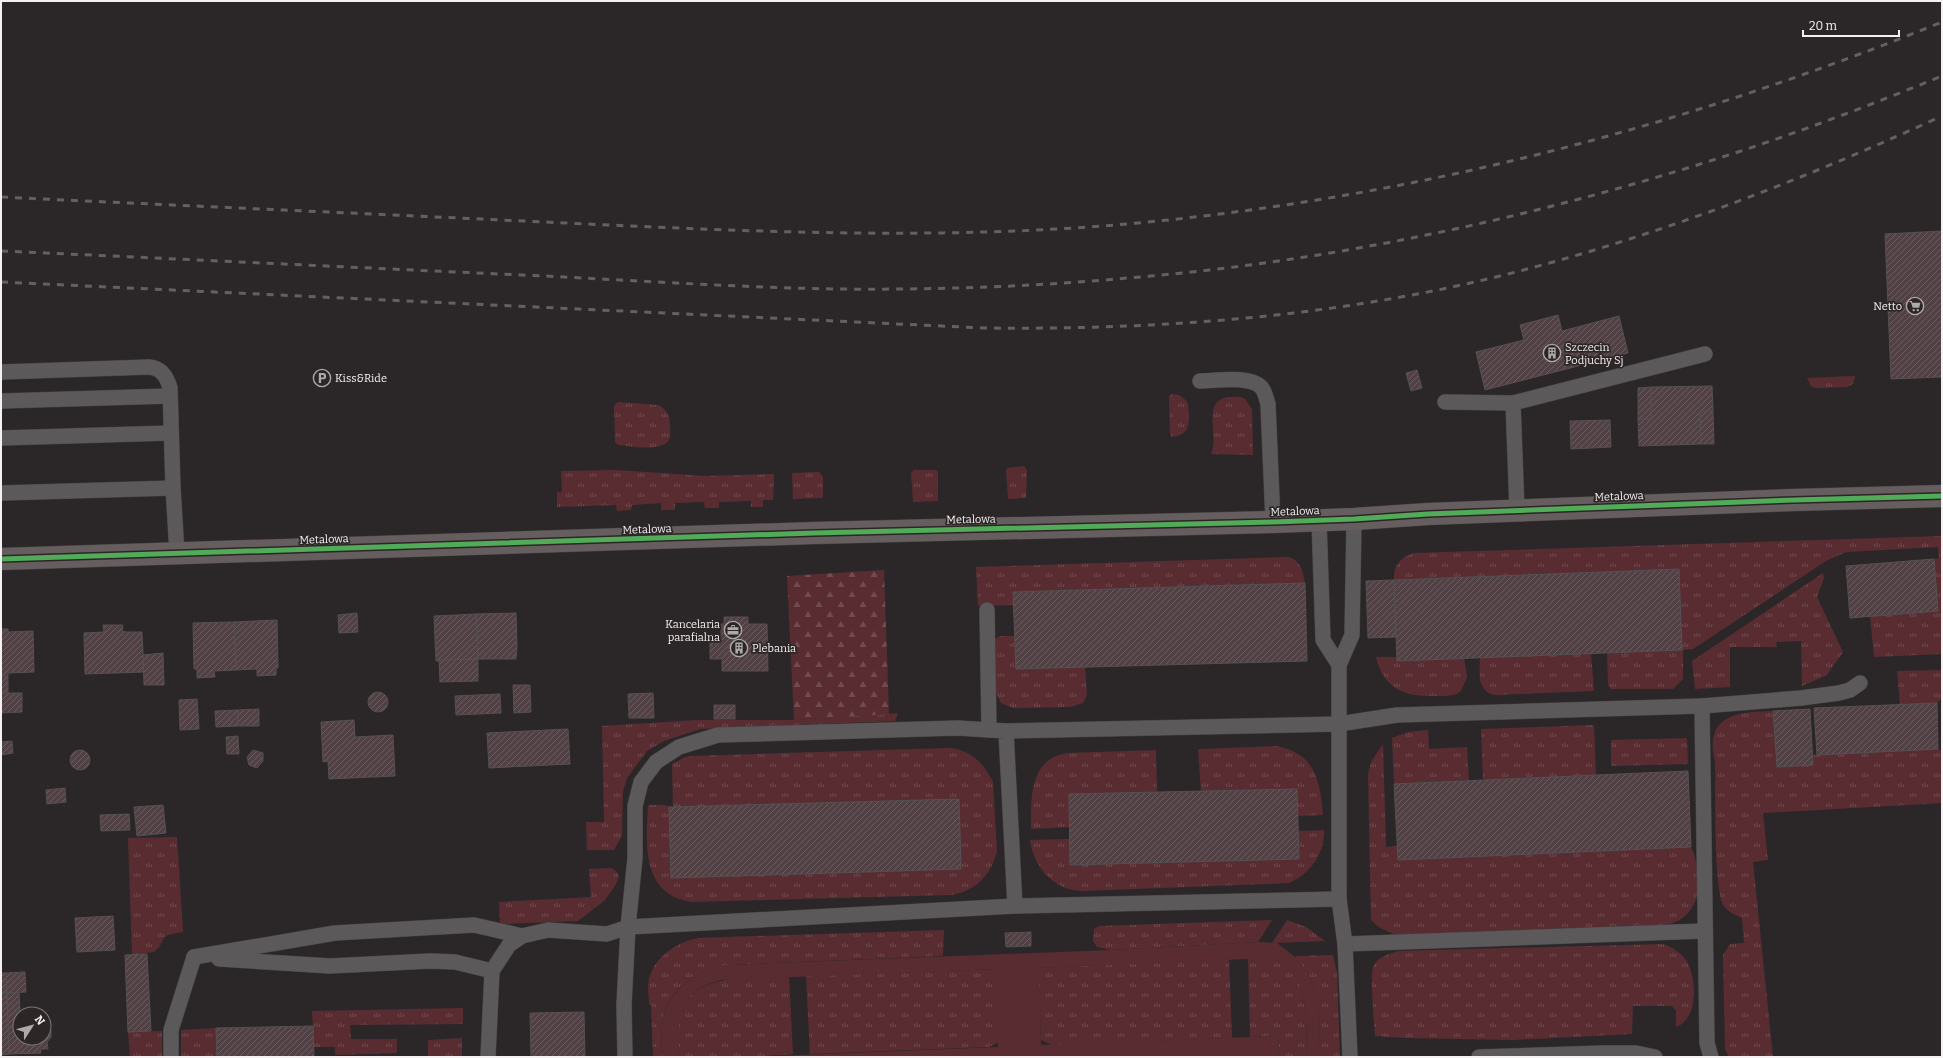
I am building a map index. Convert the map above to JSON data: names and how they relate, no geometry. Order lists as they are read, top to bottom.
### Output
{
  "streets": {
    "main road": ["Metalowa"]
  },
  "places": {
    "supermarket": ["Netto"],
    "building": ["Szczecin Podjuchy Sj", "Plebania"],
    "parking": ["Kiss&Ride"],
    "office": ["Kancelaria parafialna"]
  },
  "scale_bar": "20 m",
  "north": "top right"
}
